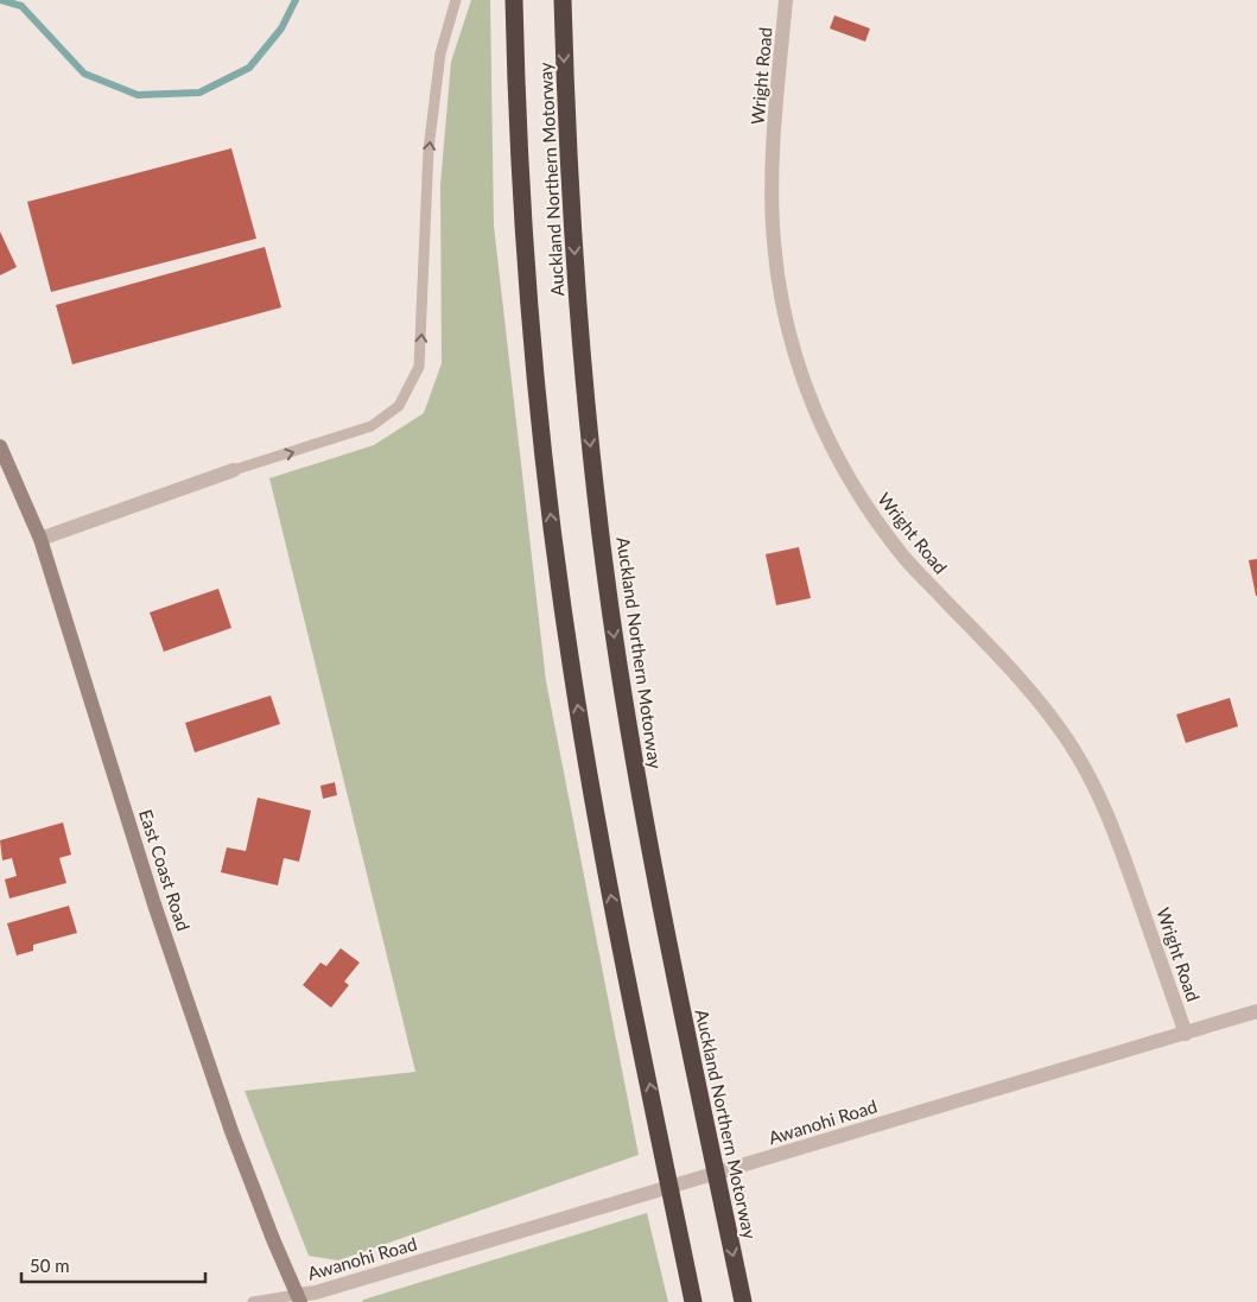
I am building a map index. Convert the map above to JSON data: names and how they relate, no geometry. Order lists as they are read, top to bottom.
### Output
{
  "streets": {
    "highway": ["Auckland Northern Motorway"],
    "main road": ["East Coast Road"],
    "street": ["Wright Road", "Awanohi Road"]
  },
  "crossings": [
    ["Wright Road", "Awanohi Road"],
    ["East Coast Road", "Awanohi Road"]
  ],
  "scale_bar": "50 m"
}
